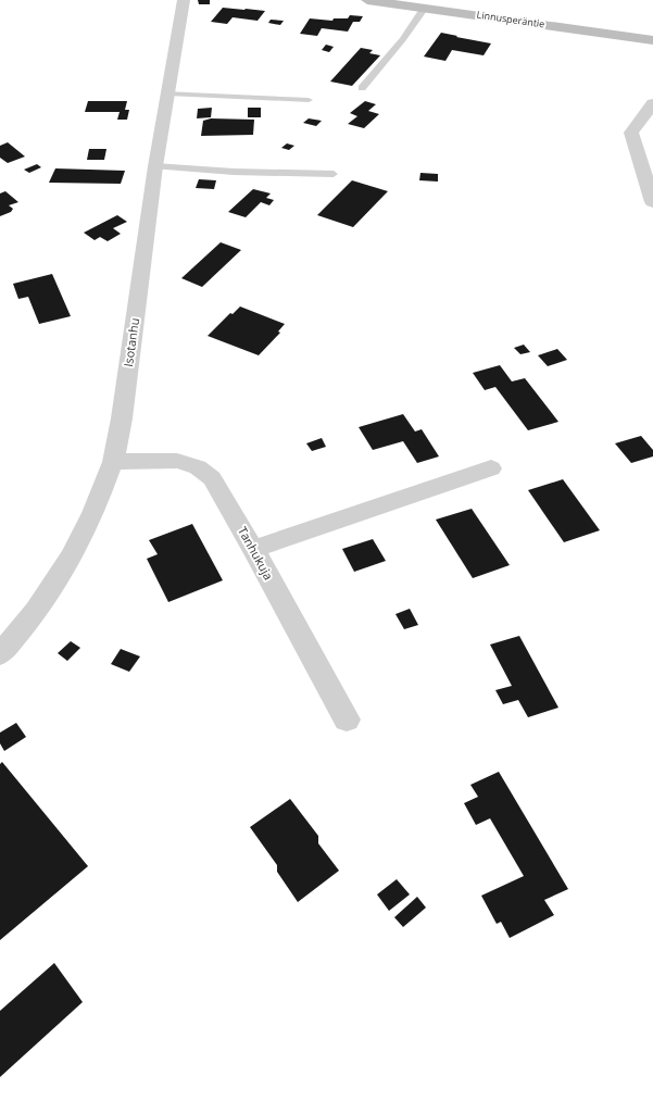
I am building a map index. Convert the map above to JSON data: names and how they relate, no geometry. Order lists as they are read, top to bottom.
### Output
{
  "streets": {
    "street": ["Linnusperäntie", "Isotanhu", "Tanhukuja"]
  },
  "crossings": [
    ["Isotanhu", "Tanhukuja"]
  ]
}
